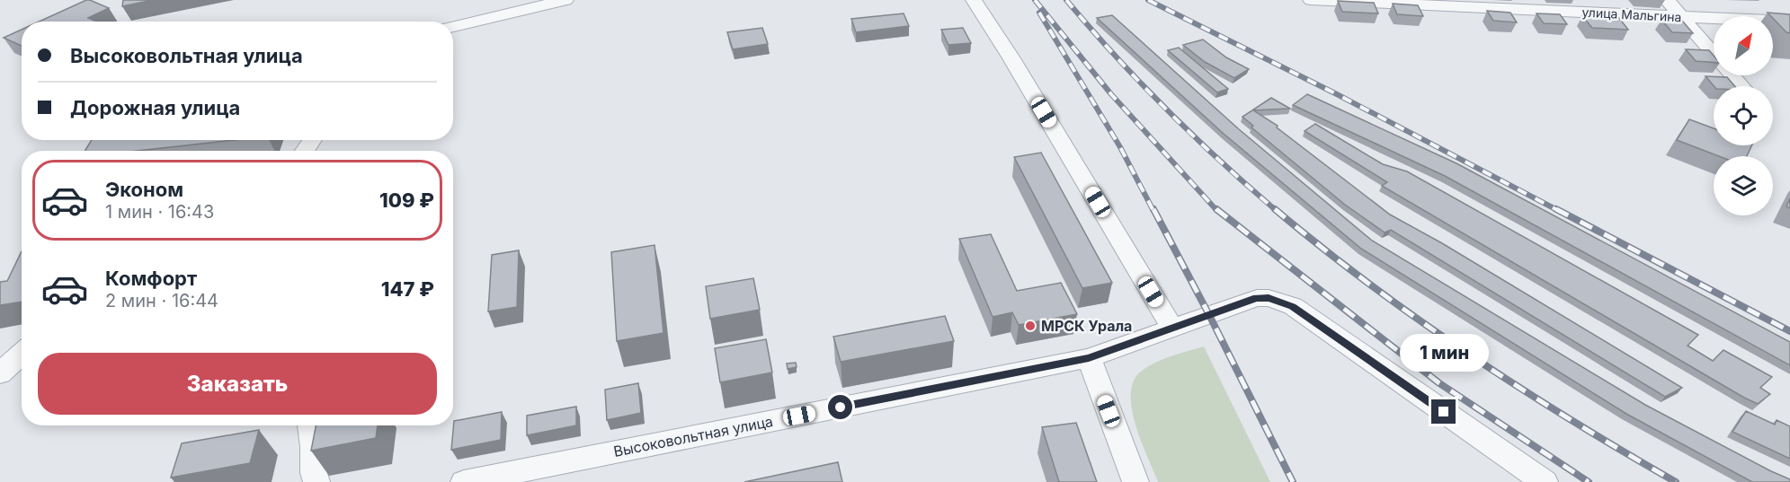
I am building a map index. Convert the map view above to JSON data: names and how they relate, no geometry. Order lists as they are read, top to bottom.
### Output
{
  "streets": {
    "street": ["улица Мальгина", "Высоковольтная улица"]
  },
  "places": ["МРСК Урала"],
  "north": "top right",
  "page": {
    "banner": ["Высоковольтная улица", "Дорожная улица"],
    "list": [
      {
        "name": "Эконом",
        "note": "1 мин · 16:43",
        "value": "109 ₽"
      },
      {
        "name": "Комфорт",
        "note": "2 мин · 16:44",
        "value": "147 ₽"
      }
    ],
    "bubble": "1 мин",
    "buttons": "Заказать"
  }
}
